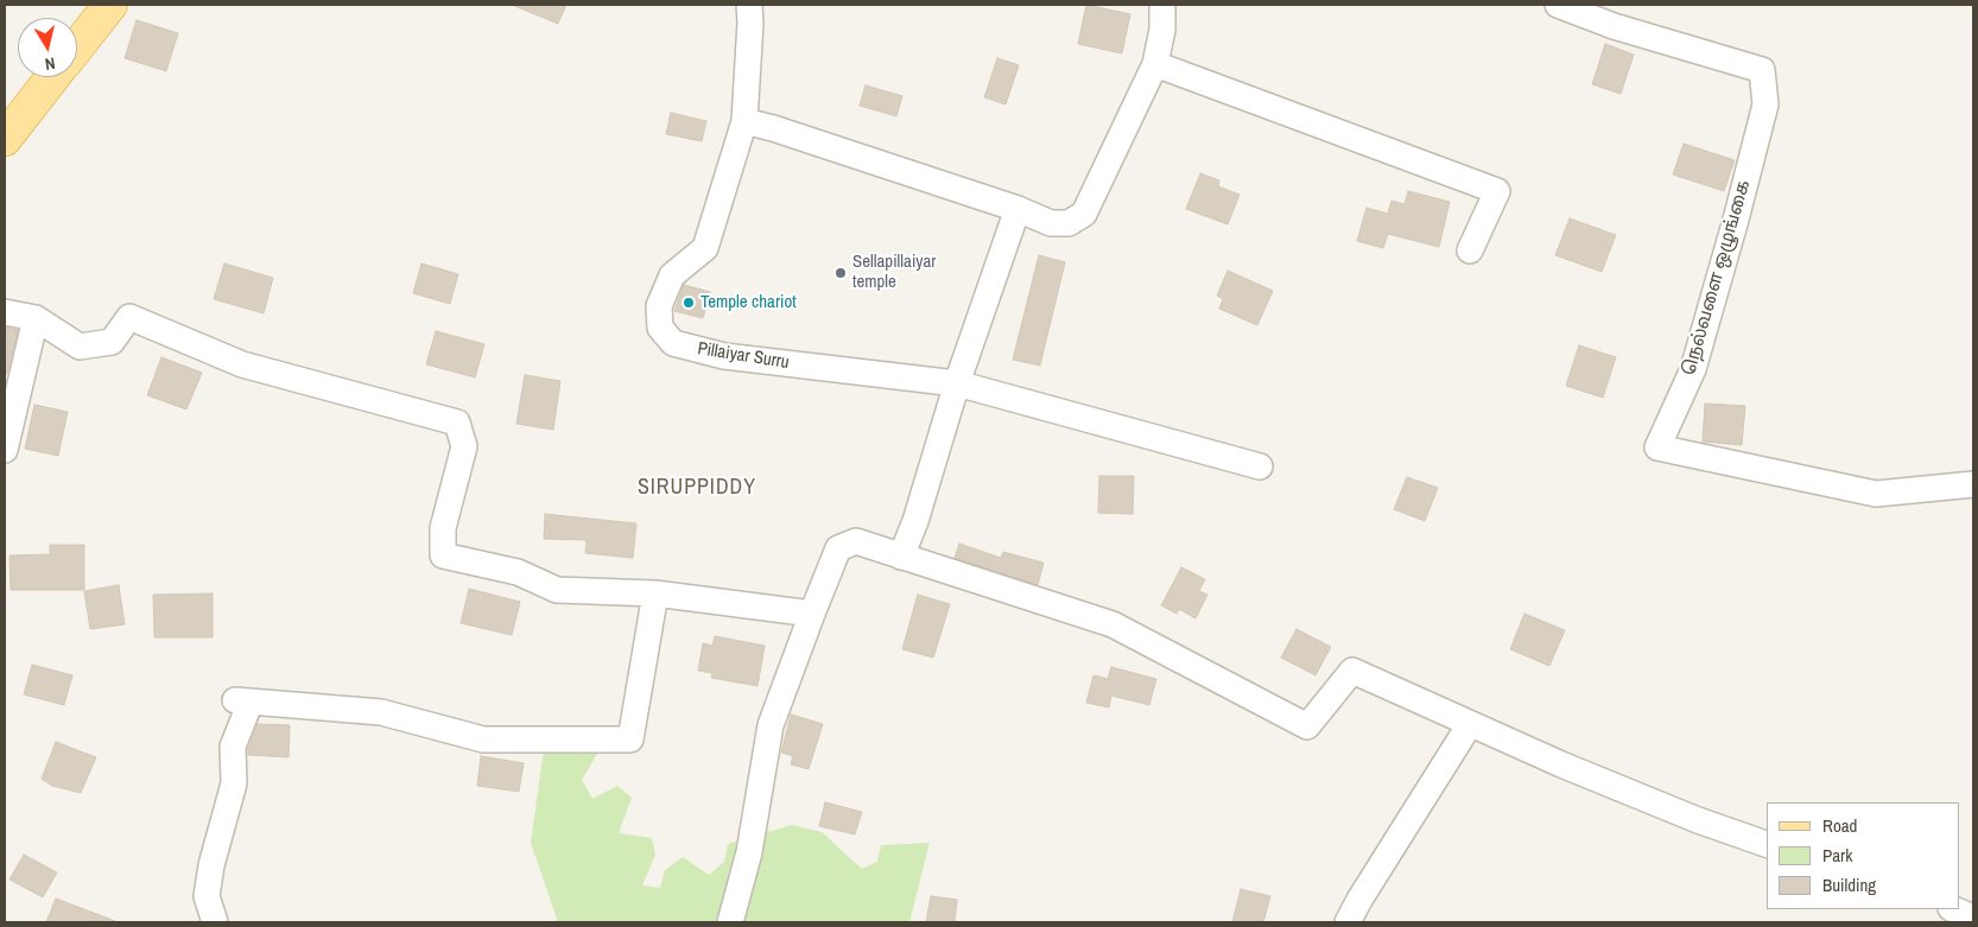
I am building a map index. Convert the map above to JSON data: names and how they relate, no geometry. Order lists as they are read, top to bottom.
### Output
{
  "streets": {
    "street": ["நெல்வளை ஒழுங்கை", "Pillaiyar Surru"]
  },
  "districts": ["SIRUPPIDDY"],
  "places": ["Sellapillaiyar temple", "Temple chariot"],
  "legend": ["Road", "Park", "Building"],
  "north": "bottom"
}
